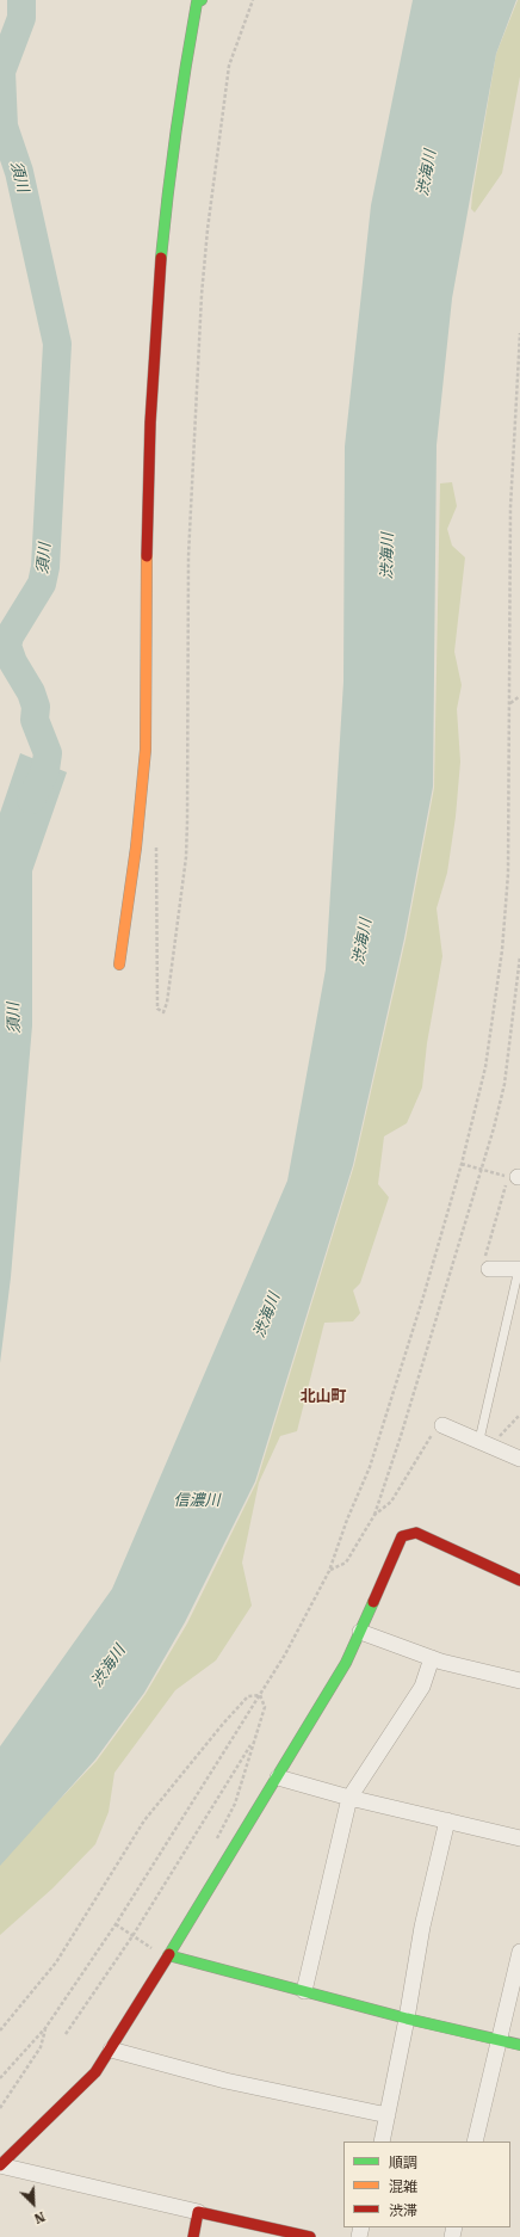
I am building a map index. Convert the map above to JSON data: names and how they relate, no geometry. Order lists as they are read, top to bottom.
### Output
{
  "districts": ["北山町"],
  "water": ["渋海川", "須川", "信濃川"],
  "legend": ["順調", "混雑", "渋滞"],
  "north": "bottom right"
}
